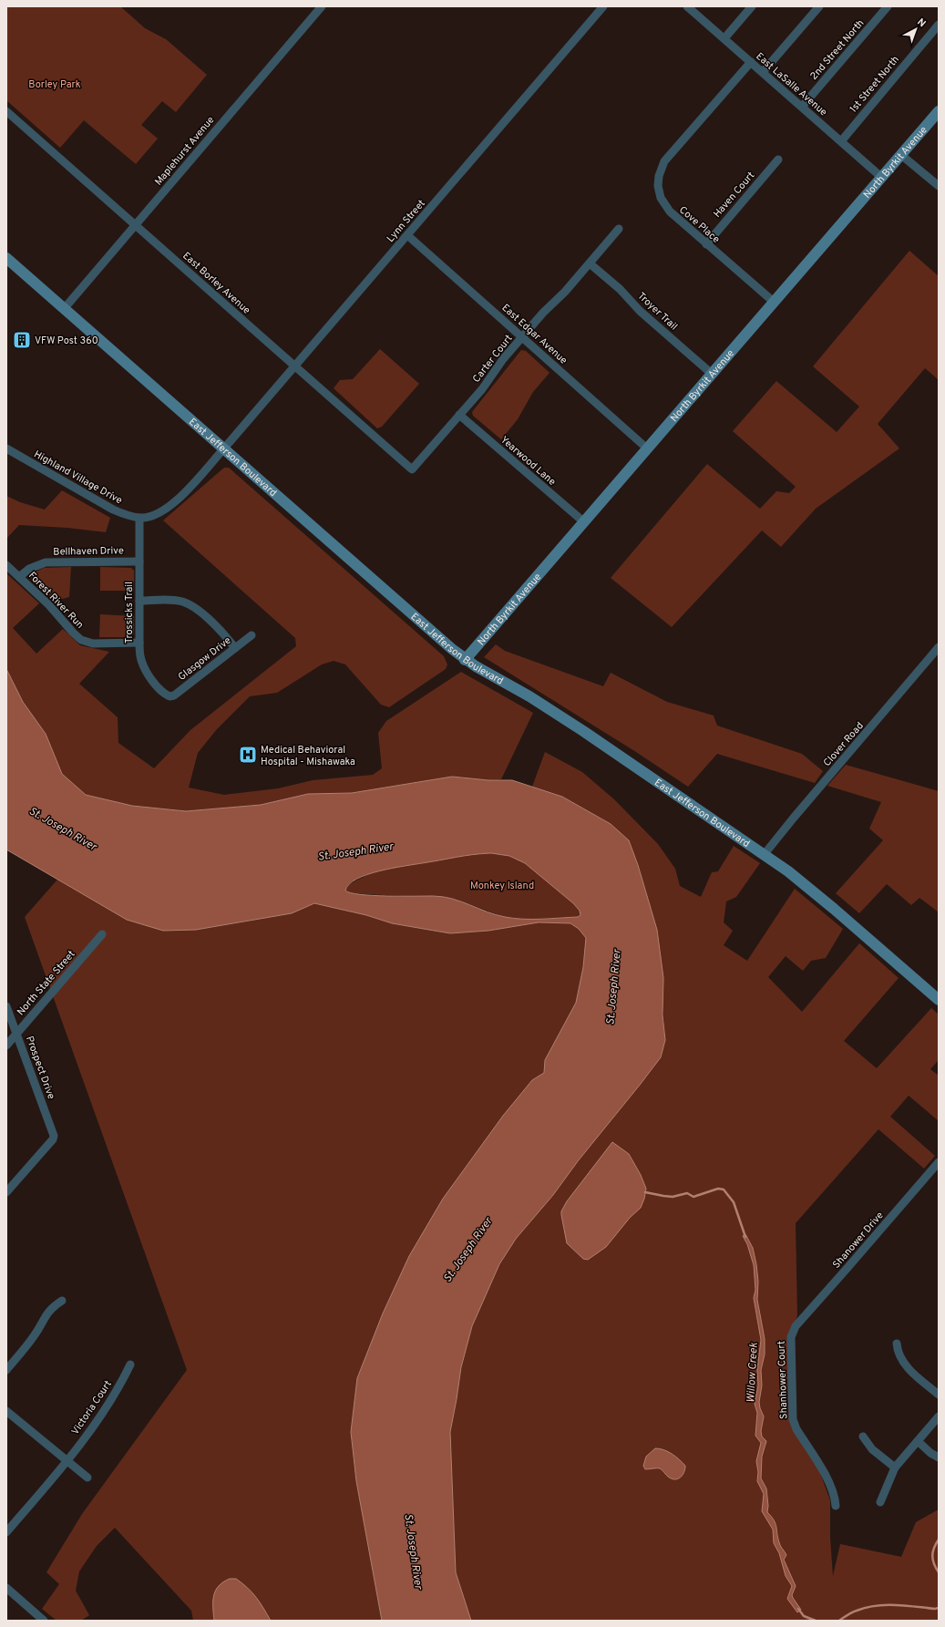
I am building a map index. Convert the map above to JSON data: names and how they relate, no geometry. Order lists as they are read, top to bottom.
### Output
{
  "streets": {
    "street": [
      "2nd Street North",
      "East LaSalle Avenue",
      "1st Street North",
      "Maplehurst Avenue",
      "North Byrkit Avenue",
      "Haven Court",
      "Lynn Street",
      "Cove Place",
      "East Borley Avenue",
      "Troyer Trail",
      "East Edgar Avenue",
      "Carter Court",
      "East Jefferson Boulevard",
      "Yearwood Lane",
      "Highland Village Drive",
      "Bellhaven Drive",
      "Forest River Run",
      "Trossicks Trail",
      "Glasgow Drive",
      "Clover Road",
      "North State Street",
      "Prospect Drive",
      "Shanower Drive",
      "Shanhower Court",
      "Victoria Court"
    ]
  },
  "crossings": [
    ["2nd Street North", "East LaSalle Avenue"],
    ["East LaSalle Avenue", "1st Street North"],
    ["East LaSalle Avenue", "North Byrkit Avenue"],
    ["East LaSalle Avenue", "Cove Place"],
    ["Maplehurst Avenue", "East Borley Avenue"],
    ["Maplehurst Avenue", "East Jefferson Boulevard"],
    ["North Byrkit Avenue", "Cove Place"],
    ["North Byrkit Avenue", "Troyer Trail"],
    ["North Byrkit Avenue", "East Edgar Avenue"],
    ["North Byrkit Avenue", "East Jefferson Boulevard"],
    ["North Byrkit Avenue", "Yearwood Lane"],
    ["Haven Court", "Cove Place"],
    ["Lynn Street", "East Borley Avenue"],
    ["Lynn Street", "East Edgar Avenue"],
    ["Lynn Street", "East Jefferson Boulevard"],
    ["East Borley Avenue", "Carter Court"],
    ["Troyer Trail", "Carter Court"],
    ["East Edgar Avenue", "Carter Court"],
    ["Carter Court", "Yearwood Lane"],
    ["East Jefferson Boulevard", "Clover Road"],
    ["Highland Village Drive", "Trossicks Trail"],
    ["Bellhaven Drive", "Forest River Run"],
    ["Bellhaven Drive", "Trossicks Trail"],
    ["Forest River Run", "Trossicks Trail"],
    ["Trossicks Trail", "Glasgow Drive"],
    ["North State Street", "Prospect Drive"],
    ["Shanower Drive", "Shanhower Court"]
  ],
  "water": ["St. Joseph River", "Willow Creek"],
  "parks": ["Borley Park", "Monkey Island"],
  "places": {
    "building": ["VFW Post 360"],
    "hospital": ["Medical Behavioral Hospital - Mishawaka"]
  },
  "north": "top right"
}
